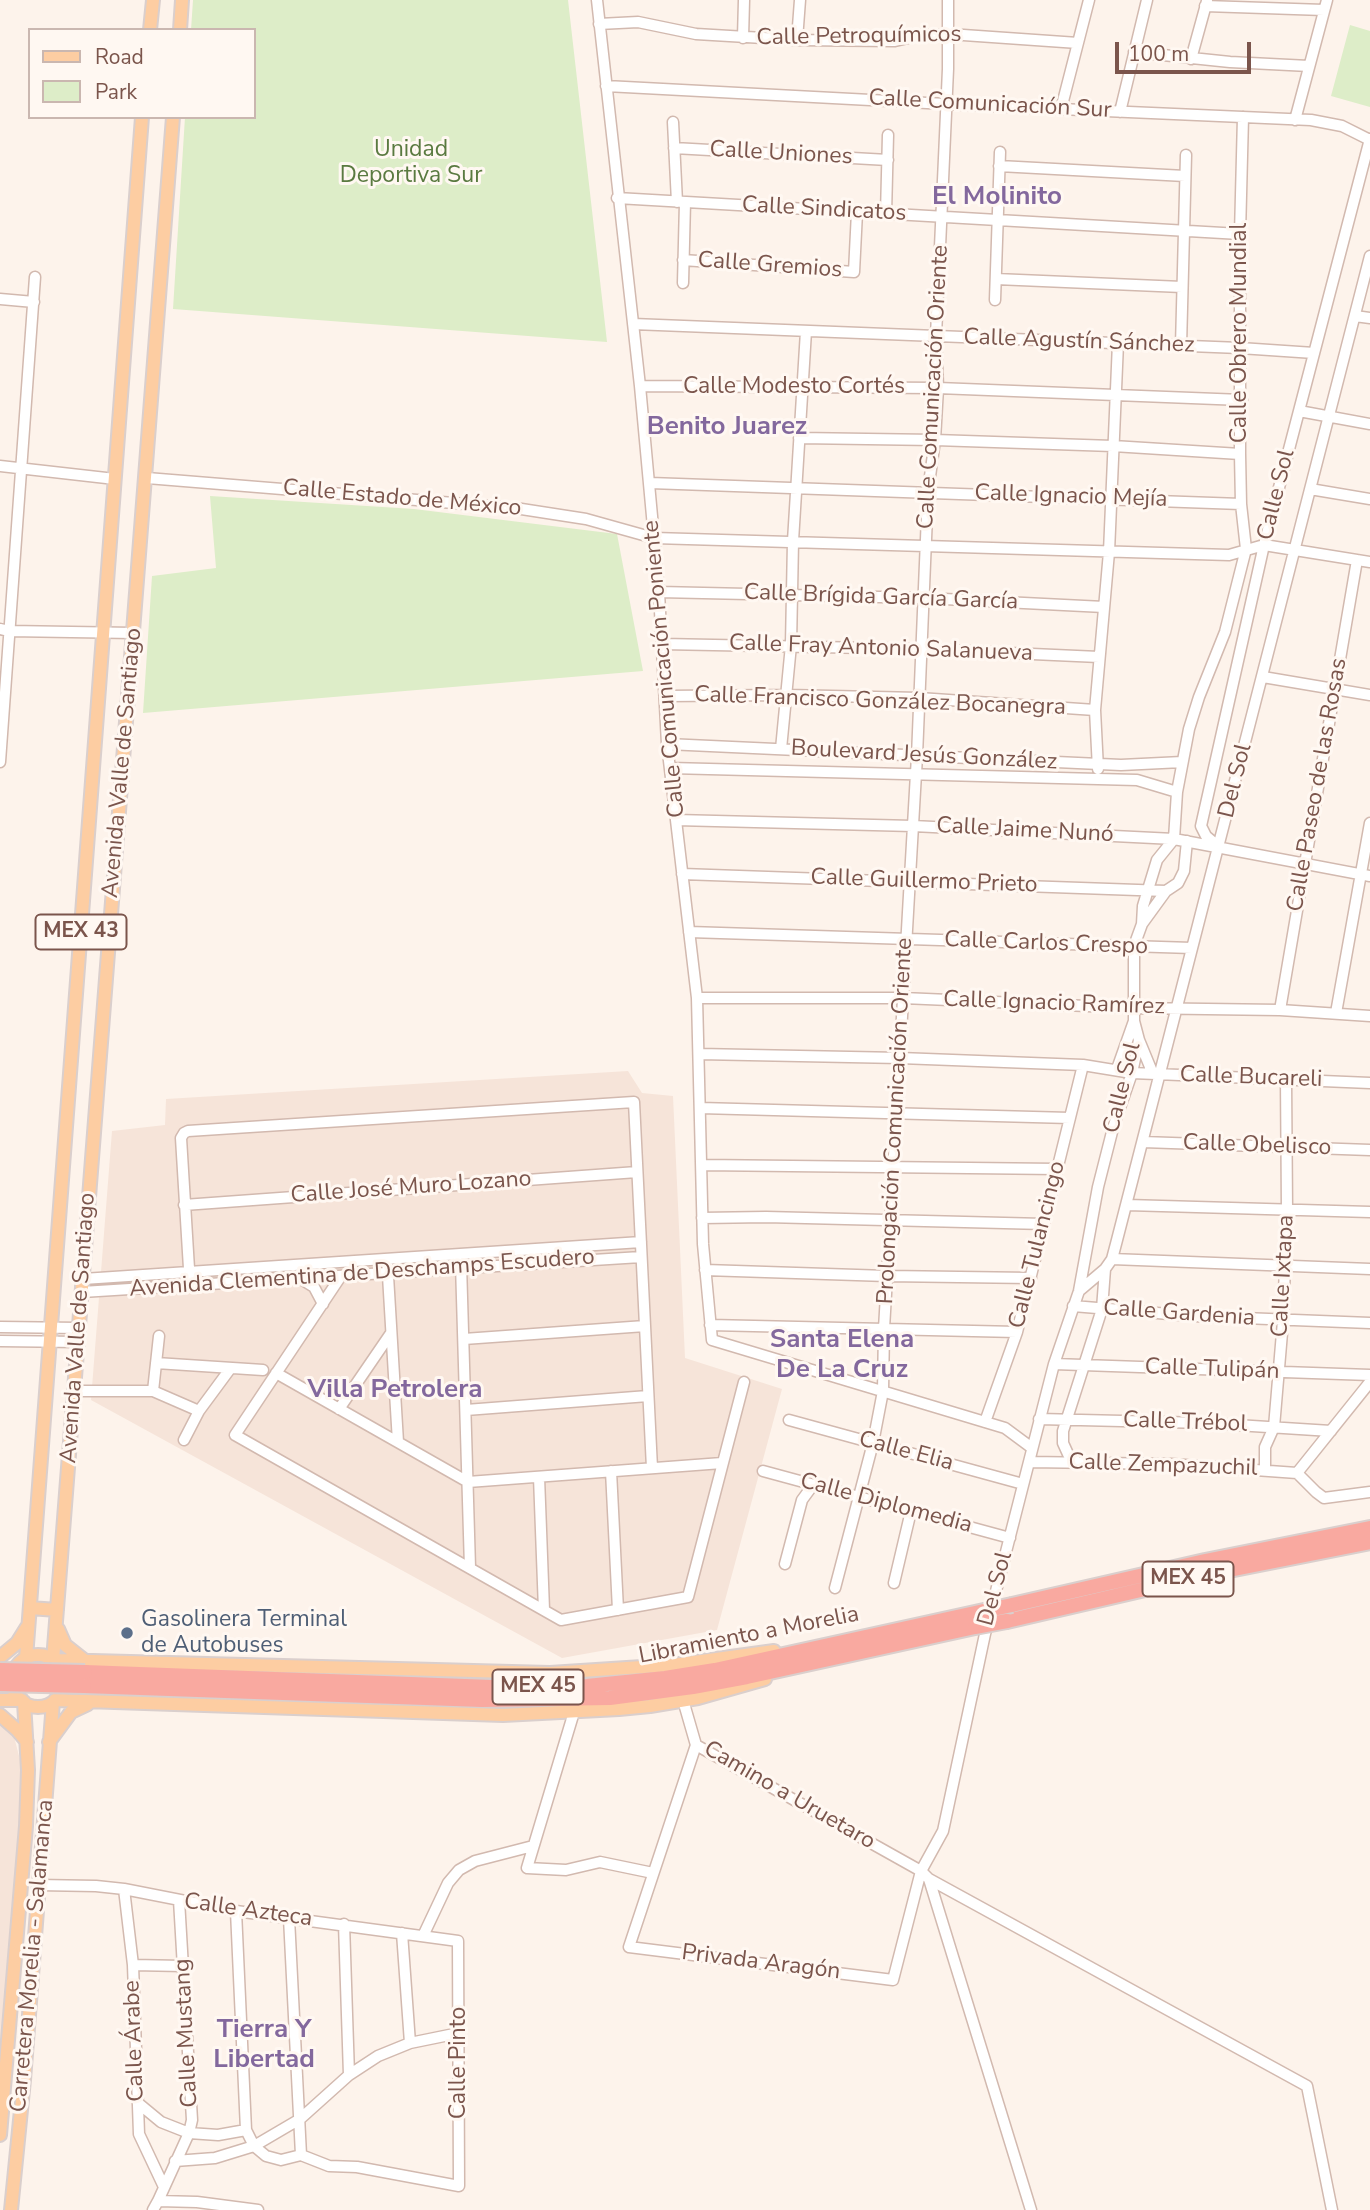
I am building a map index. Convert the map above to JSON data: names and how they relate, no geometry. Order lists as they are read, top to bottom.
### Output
{
  "streets": {
    "highway": ["MEX 45", "Libramiento a Morelia"],
    "main road": ["Avenida Valle de Santiago", "MEX 43", "Carretera Morelia - Salamanca"],
    "street": [
      "Calle Petroquímicos",
      "Calle Comunicación Sur",
      "Calle Uniones",
      "Calle Sindicatos",
      "Calle Gremios",
      "Calle Obrero Mundial",
      "Calle Agustín Sánchez",
      "Calle Modesto Cortés",
      "Calle Comunicación Oriente",
      "Calle Sol",
      "Calle Ignacio Mejía",
      "Calle Estado de México",
      "Calle Brígida García García",
      "Calle Fray Antonio Salanueva",
      "Calle Comunicación Poniente",
      "Calle Francisco González Bocanegra",
      "Boulevard Jesús González",
      "Del Sol",
      "Calle Paseo de las Rosas",
      "Calle Jaime Nunó",
      "Calle Guillermo Prieto",
      "Calle Carlos Crespo",
      "Calle Ignacio Ramírez",
      "Calle Bucareli",
      "Prolongación Comunicación Oriente",
      "Calle Obelisco",
      "Calle José Muro Lozano",
      "Calle Tulancingo",
      "Avenida Clementina de Deschamps Escudero",
      "Calle Ixtapa",
      "Calle Gardenia",
      "Calle Tulipán",
      "Calle Trébol",
      "Calle Elia",
      "Calle Zempazuchil",
      "Calle Diplomedia",
      "Camino a Uruetaro",
      "Calle Azteca",
      "Privada Aragón",
      "Calle Mustang",
      "Calle Árabe",
      "Calle Pinto"
    ]
  },
  "crossings": [
    ["Calle Petroquímicos", "Calle Comunicación Oriente"],
    ["Calle Petroquímicos", "Calle Comunicación Poniente"],
    ["Calle Comunicación Sur", "Calle Obrero Mundial"],
    ["Calle Comunicación Sur", "Calle Comunicación Oriente"],
    ["Calle Comunicación Sur", "Calle Sol"],
    ["Calle Comunicación Sur", "Calle Comunicación Poniente"],
    ["Calle Uniones", "Calle Sindicatos"],
    ["Calle Uniones", "Calle Gremios"],
    ["Calle Sindicatos", "Calle Gremios"],
    ["Calle Sindicatos", "Calle Obrero Mundial"],
    ["Calle Sindicatos", "Calle Comunicación Oriente"],
    ["Calle Sindicatos", "Calle Comunicación Poniente"],
    ["Calle Obrero Mundial", "Calle Agustín Sánchez"],
    ["Calle Obrero Mundial", "Calle Modesto Cortés"],
    ["Calle Obrero Mundial", "Calle Ignacio Mejía"],
    ["Calle Obrero Mundial", "Calle Estado de México"],
    ["Calle Agustín Sánchez", "Calle Comunicación Oriente"],
    ["Calle Agustín Sánchez", "Calle Sol"],
    ["Calle Agustín Sánchez", "Calle Comunicación Poniente"],
    ["Calle Modesto Cortés", "Calle Comunicación Oriente"],
    ["Calle Modesto Cortés", "Calle Comunicación Poniente"],
    ["Calle Comunicación Oriente", "Calle Ignacio Mejía"],
    ["Calle Comunicación Oriente", "Calle Estado de México"],
    ["Calle Comunicación Oriente", "Calle Brígida García García"],
    ["Calle Comunicación Oriente", "Calle Fray Antonio Salanueva"],
    ["Calle Comunicación Oriente", "Calle Francisco González Bocanegra"],
    ["Calle Comunicación Oriente", "Boulevard Jesús González"],
    ["Calle Comunicación Oriente", "Prolongación Comunicación Oriente"],
    ["Calle Sol", "Calle Estado de México"],
    ["Calle Sol", "Del Sol"],
    ["Calle Sol", "Calle Jaime Nunó"],
    ["Calle Sol", "Calle Guillermo Prieto"],
    ["Calle Sol", "Calle Carlos Crespo"],
    ["Calle Sol", "Calle Ignacio Ramírez"],
    ["Calle Sol", "Calle Bucareli"],
    ["Calle Sol", "Calle Gardenia"],
    ["Calle Ignacio Mejía", "Calle Comunicación Poniente"],
    ["Calle Estado de México", "Calle Comunicación Poniente"],
    ["Calle Estado de México", "Avenida Valle de Santiago"],
    ["Calle Brígida García García", "Calle Comunicación Poniente"],
    ["Calle Fray Antonio Salanueva", "Calle Comunicación Poniente"],
    ["Calle Comunicación Poniente", "Calle Francisco González Bocanegra"],
    ["Calle Comunicación Poniente", "Boulevard Jesús González"],
    ["Calle Comunicación Poniente", "Calle Jaime Nunó"],
    ["Calle Comunicación Poniente", "Calle Guillermo Prieto"],
    ["Calle Comunicación Poniente", "Calle Carlos Crespo"],
    ["Calle Comunicación Poniente", "Calle Ignacio Ramírez"],
    ["Calle Comunicación Poniente", "Calle Bucareli"],
    ["Calle Comunicación Poniente", "Prolongación Comunicación Oriente"],
    ["Boulevard Jesús González", "Prolongación Comunicación Oriente"],
    ["Avenida Valle de Santiago", "MEX 43"],
    ["Avenida Valle de Santiago", "Avenida Clementina de Deschamps Escudero"],
    ["Avenida Valle de Santiago", "Carretera Morelia - Salamanca"],
    ["Del Sol", "Calle Jaime Nunó"],
    ["Del Sol", "Calle Carlos Crespo"],
    ["Del Sol", "Calle Ignacio Ramírez"],
    ["Del Sol", "Calle Bucareli"],
    ["Del Sol", "Calle Obelisco"],
    ["Del Sol", "Calle Gardenia"],
    ["Del Sol", "Calle Tulipán"],
    ["Del Sol", "Calle Trébol"],
    ["Del Sol", "Calle Elia"],
    ["Del Sol", "Calle Zempazuchil"],
    ["Del Sol", "Calle Diplomedia"],
    ["Del Sol", "Camino a Uruetaro"],
    ["Del Sol", "Privada Aragón"],
    ["Calle Paseo de las Rosas", "Calle Jaime Nunó"],
    ["Calle Paseo de las Rosas", "Calle Ignacio Ramírez"],
    ["Calle Jaime Nunó", "Prolongación Comunicación Oriente"],
    ["Calle Guillermo Prieto", "Prolongación Comunicación Oriente"],
    ["MEX 43", "Carretera Morelia - Salamanca"],
    ["Calle Carlos Crespo", "Prolongación Comunicación Oriente"],
    ["Calle Ignacio Ramírez", "Prolongación Comunicación Oriente"],
    ["Calle Bucareli", "Prolongación Comunicación Oriente"],
    ["Calle Bucareli", "Calle Tulancingo"],
    ["Calle Bucareli", "Calle Ixtapa"],
    ["Prolongación Comunicación Oriente", "Calle Elia"],
    ["Prolongación Comunicación Oriente", "Calle Diplomedia"],
    ["Calle Obelisco", "Calle Ixtapa"],
    ["Calle Ixtapa", "Calle Gardenia"],
    ["Calle Ixtapa", "Calle Tulipán"],
    ["Calle Ixtapa", "Calle Trébol"],
    ["Calle Ixtapa", "Calle Zempazuchil"],
    ["Calle Azteca", "Carretera Morelia - Salamanca"],
    ["Calle Azteca", "Calle Mustang"],
    ["Calle Azteca", "Calle Árabe"],
    ["Calle Azteca", "Calle Pinto"],
    ["Calle Mustang", "Calle Árabe"]
  ],
  "districts": [
    "El Molinito",
    "Benito Juarez",
    "Santa Elena De La Cruz",
    "Villa Petrolera",
    "Tierra Y Libertad"
  ],
  "parks": ["Unidad Deportiva Sur"],
  "places": ["Gasolinera Terminal de Autobuses"],
  "legend": ["Road", "Park"],
  "scale_bar": "100 m"
}
